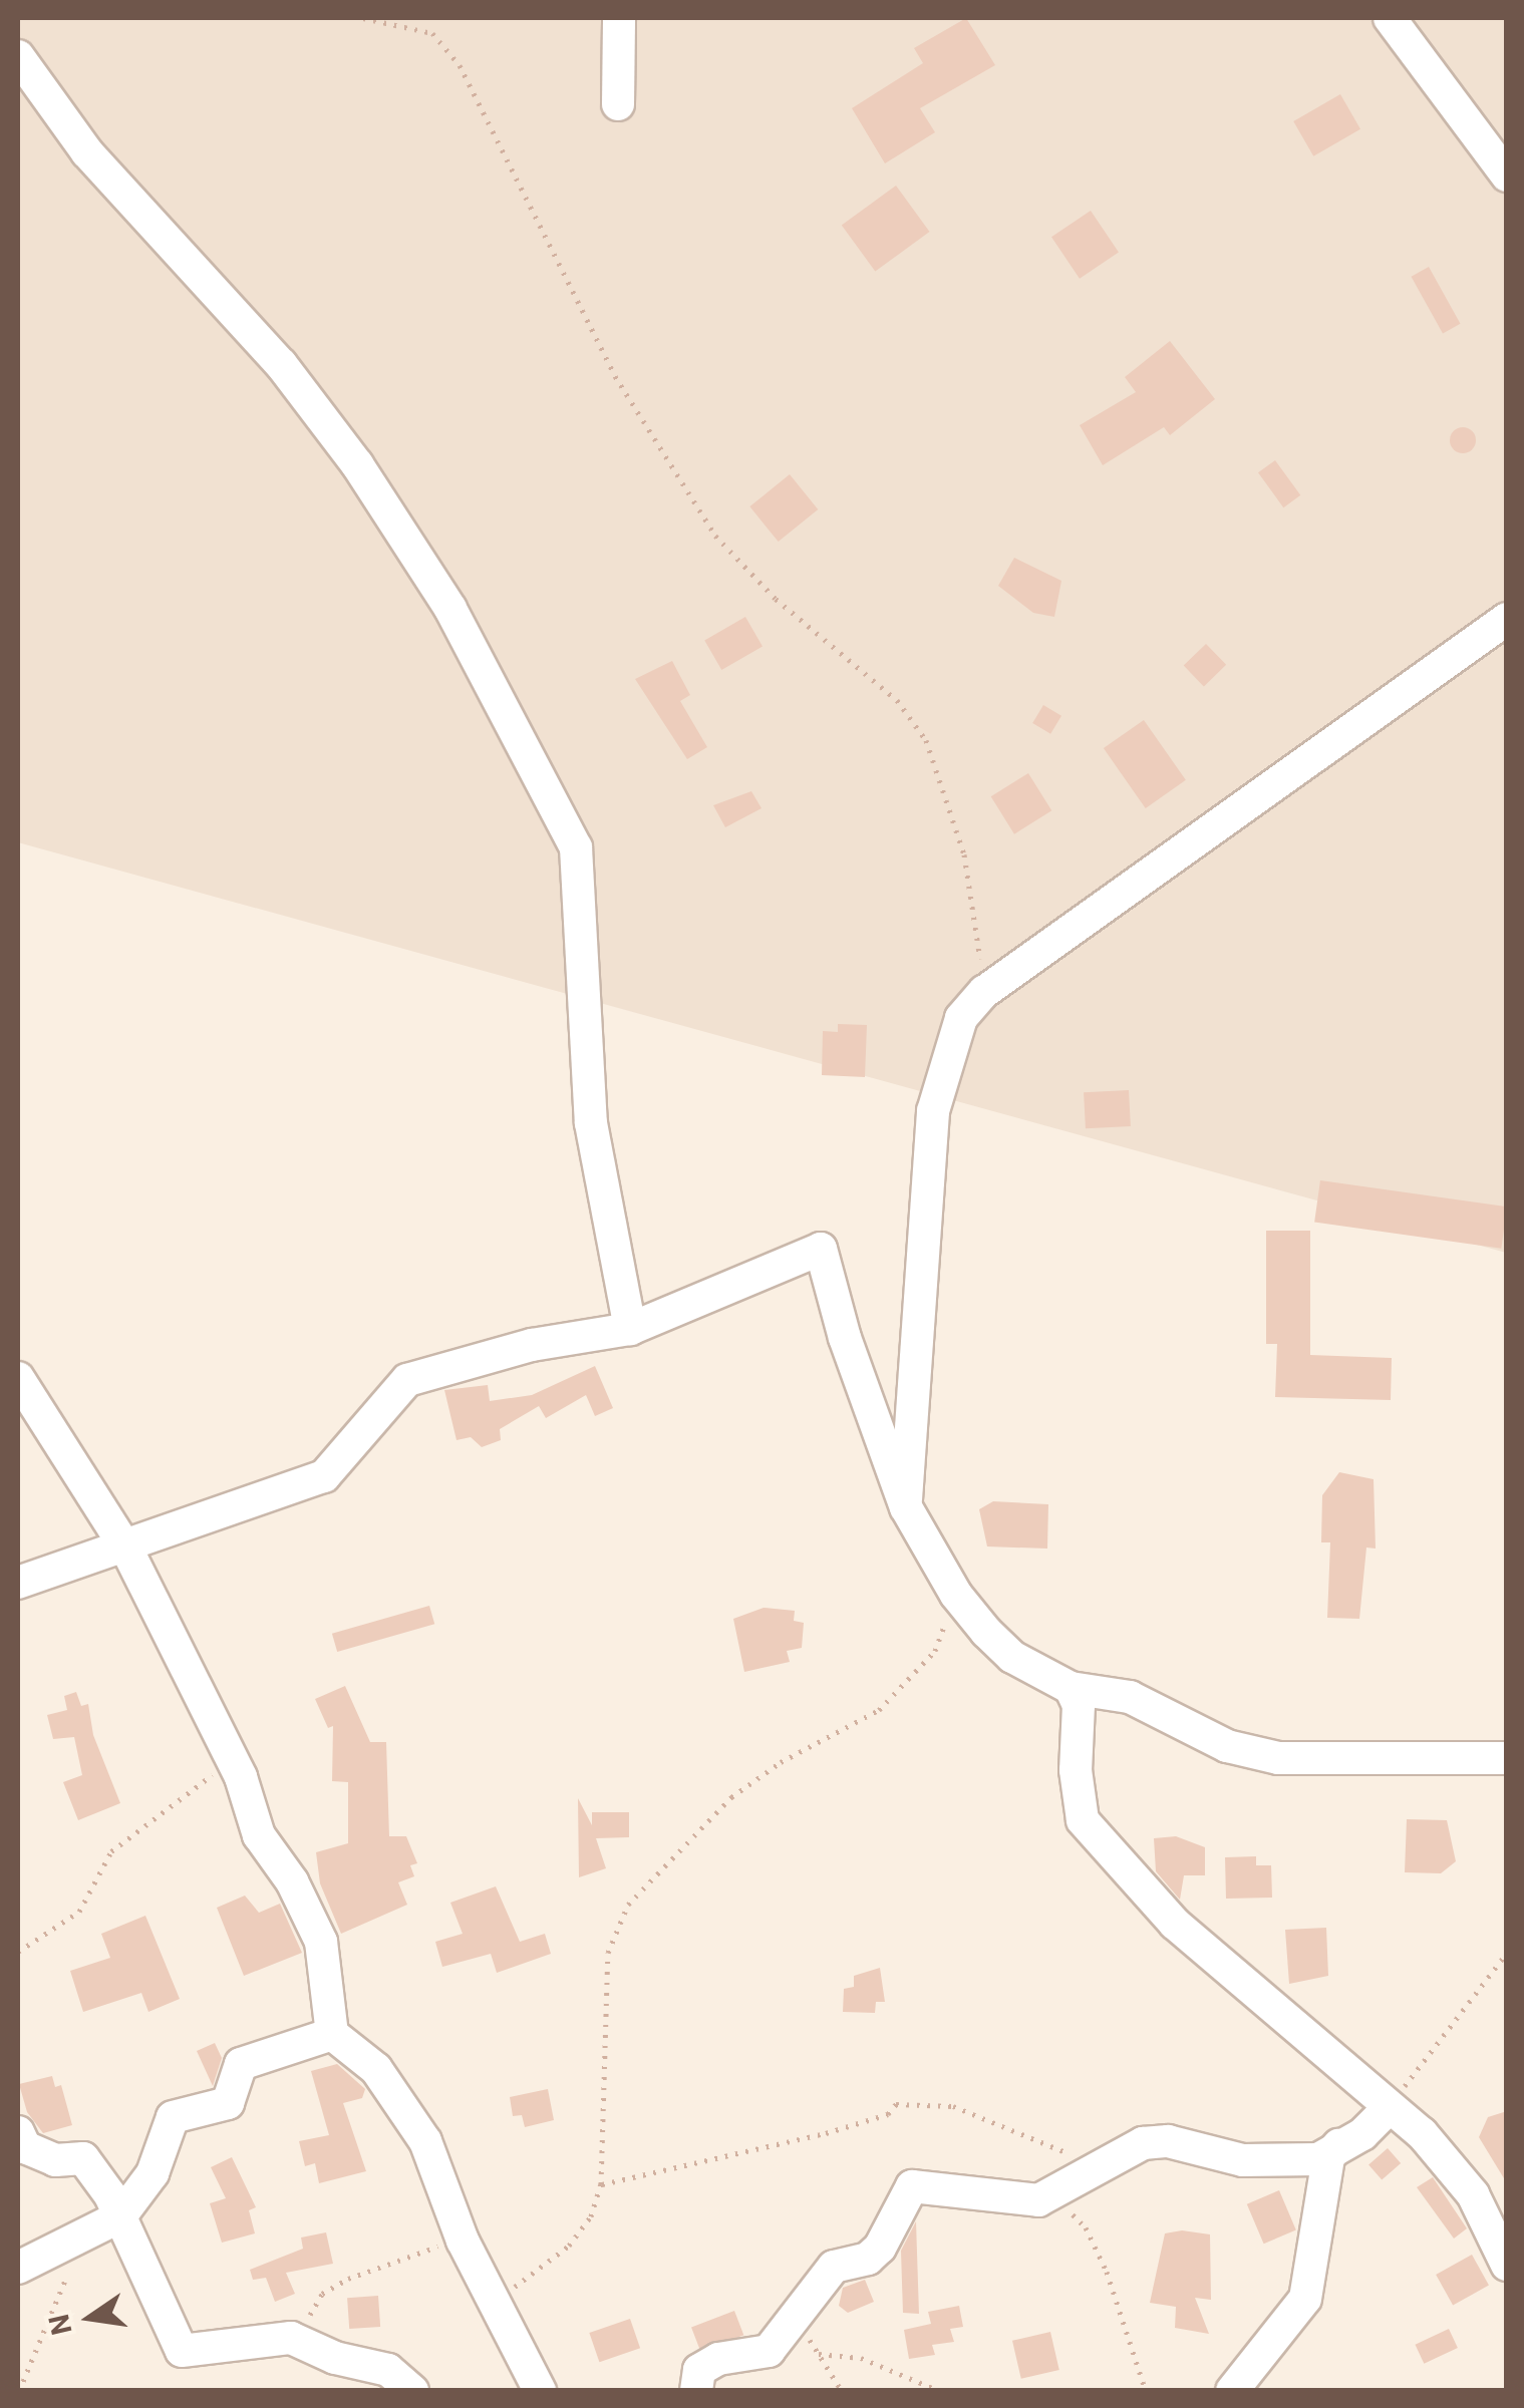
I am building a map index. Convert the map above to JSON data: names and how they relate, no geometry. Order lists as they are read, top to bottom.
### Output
{
  "north": "left"
}
